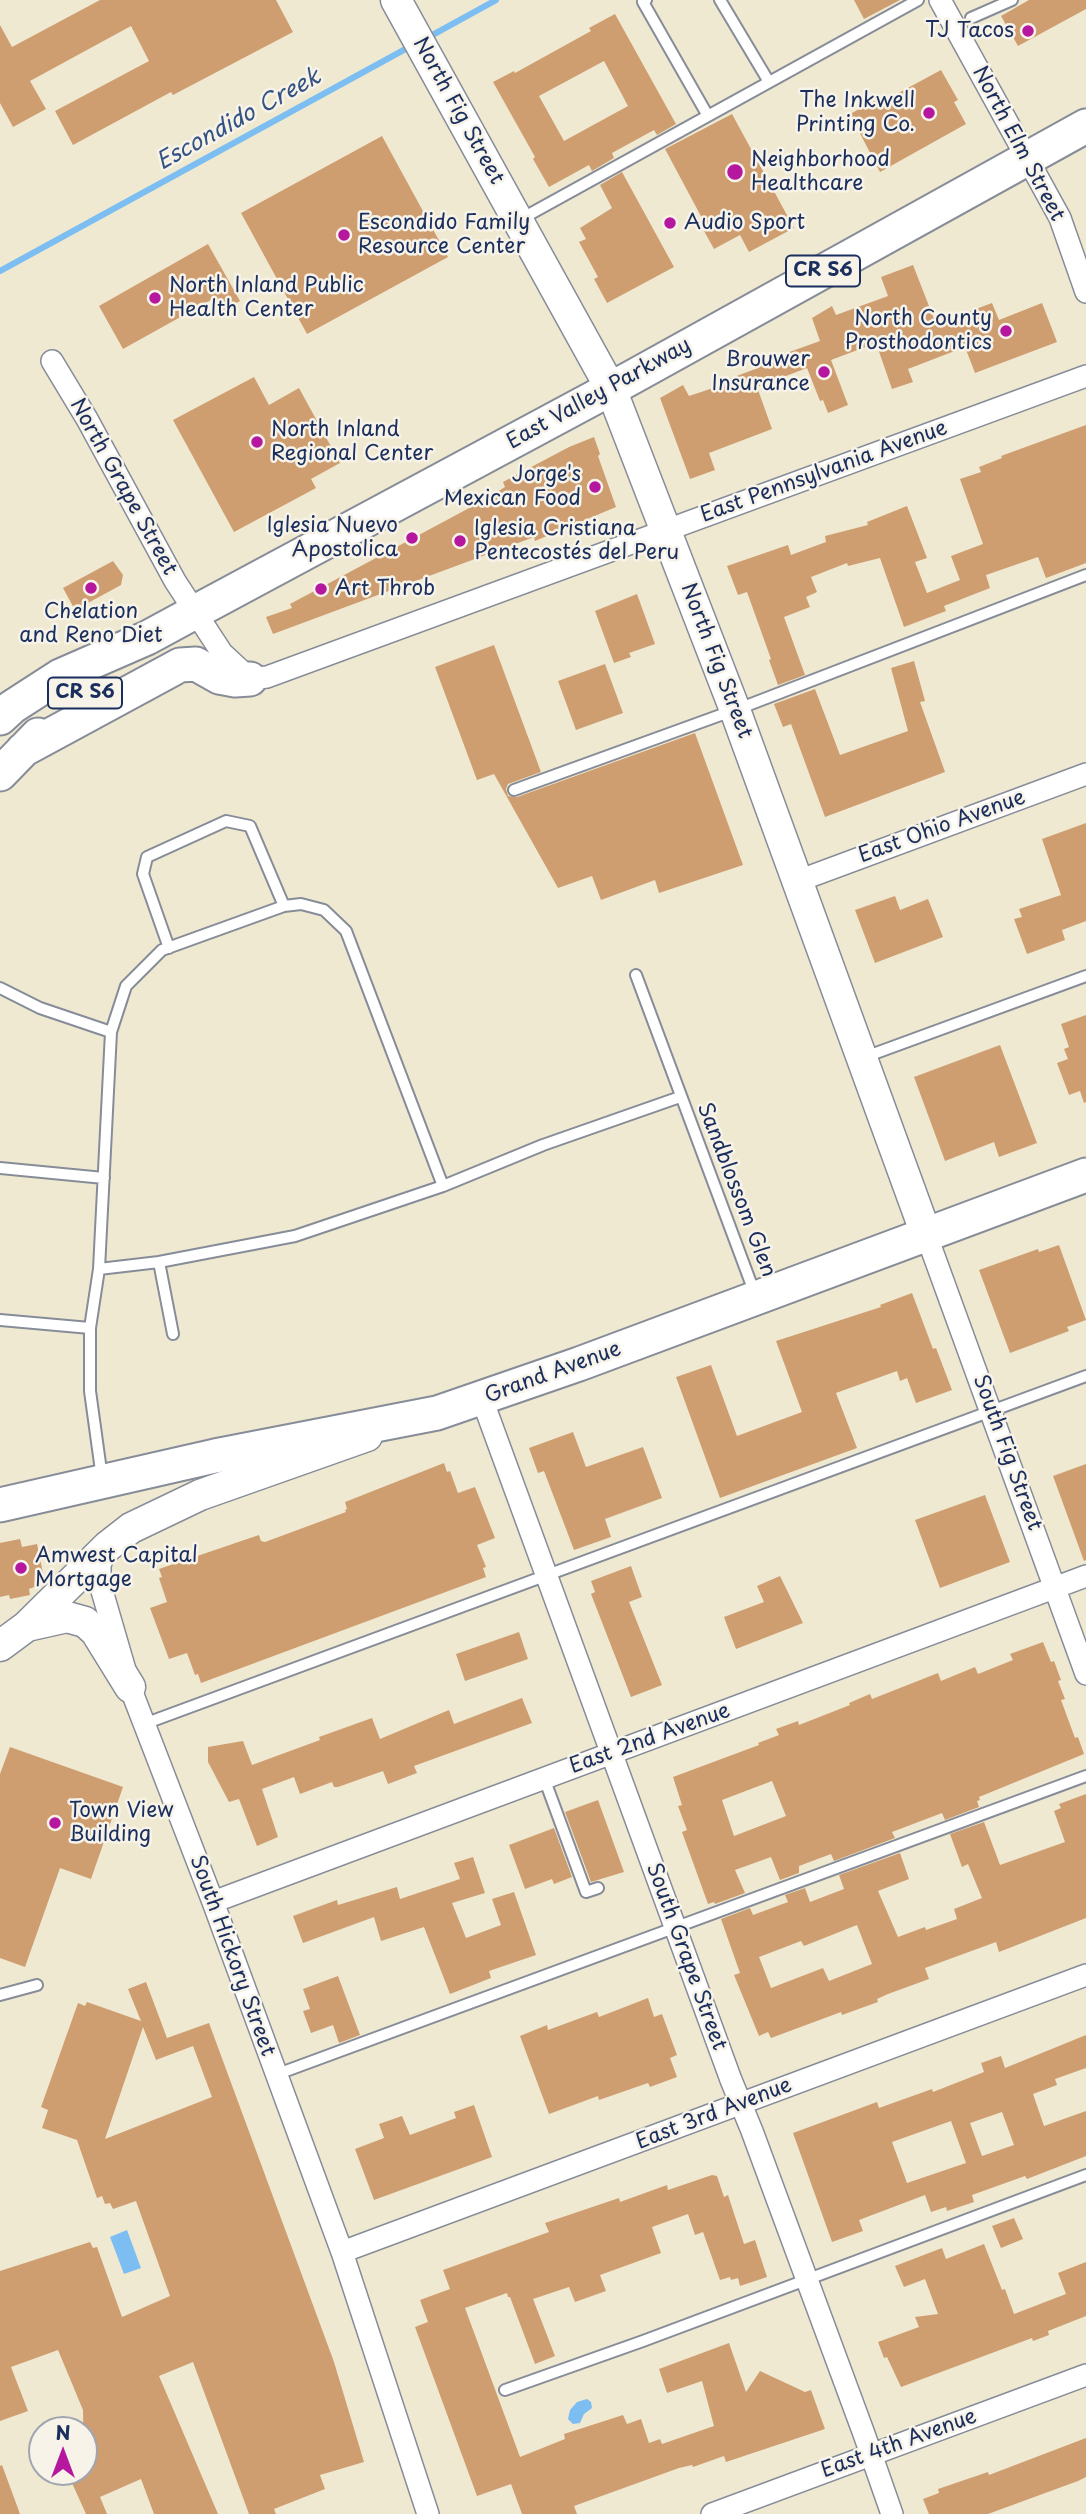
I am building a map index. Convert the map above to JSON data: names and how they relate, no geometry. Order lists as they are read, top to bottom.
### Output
{
  "streets": {
    "main road": ["CR S6", "East Valley Parkway", "Grand Avenue"],
    "street": [
      "North Fig Street",
      "North Elm Street",
      "East Pennsylvania Avenue",
      "North Grape Street",
      "East Ohio Avenue",
      "South Fig Street",
      "East 2nd Avenue",
      "South Hickory Street",
      "South Grape Street",
      "East 3rd Avenue",
      "East 4th Avenue"
    ],
    "lane": ["Sandblossom Glen"]
  },
  "crossings": [
    ["North Fig Street", "East Valley Parkway"],
    ["North Fig Street", "East Pennsylvania Avenue"],
    ["North Fig Street", "East Ohio Avenue"],
    ["North Fig Street", "Grand Avenue"],
    ["North Fig Street", "South Fig Street"],
    ["North Elm Street", "East Valley Parkway"],
    ["East Valley Parkway", "North Grape Street"],
    ["Sandblossom Glen", "Grand Avenue"],
    ["Grand Avenue", "South Fig Street"],
    ["Grand Avenue", "South Grape Street"],
    ["South Fig Street", "East 2nd Avenue"],
    ["East 2nd Avenue", "South Hickory Street"],
    ["East 2nd Avenue", "South Grape Street"],
    ["South Hickory Street", "East 3rd Avenue"],
    ["South Grape Street", "East 3rd Avenue"],
    ["South Grape Street", "East 4th Avenue"]
  ],
  "water": ["Escondido Creek"],
  "places": [
    "TJ Tacos",
    "The Inkwell Printing Co.",
    "Neighborhood Healthcare",
    "Audio Sport",
    "Escondido Family Resource Center",
    "North Inland Public Health Center",
    "North County Prosthodontics",
    "Brouwer Insurance",
    "North Inland Regional Center",
    "Jorge's Mexican Food",
    "Iglesia Nuevo Apostolica",
    "Iglesia Cristiana Pentecostés del Peru",
    "Chelation and Reno Diet",
    "Art Throb",
    "Amwest Capital Mortgage",
    "Town View Building"
  ],
  "north": "top"
}
